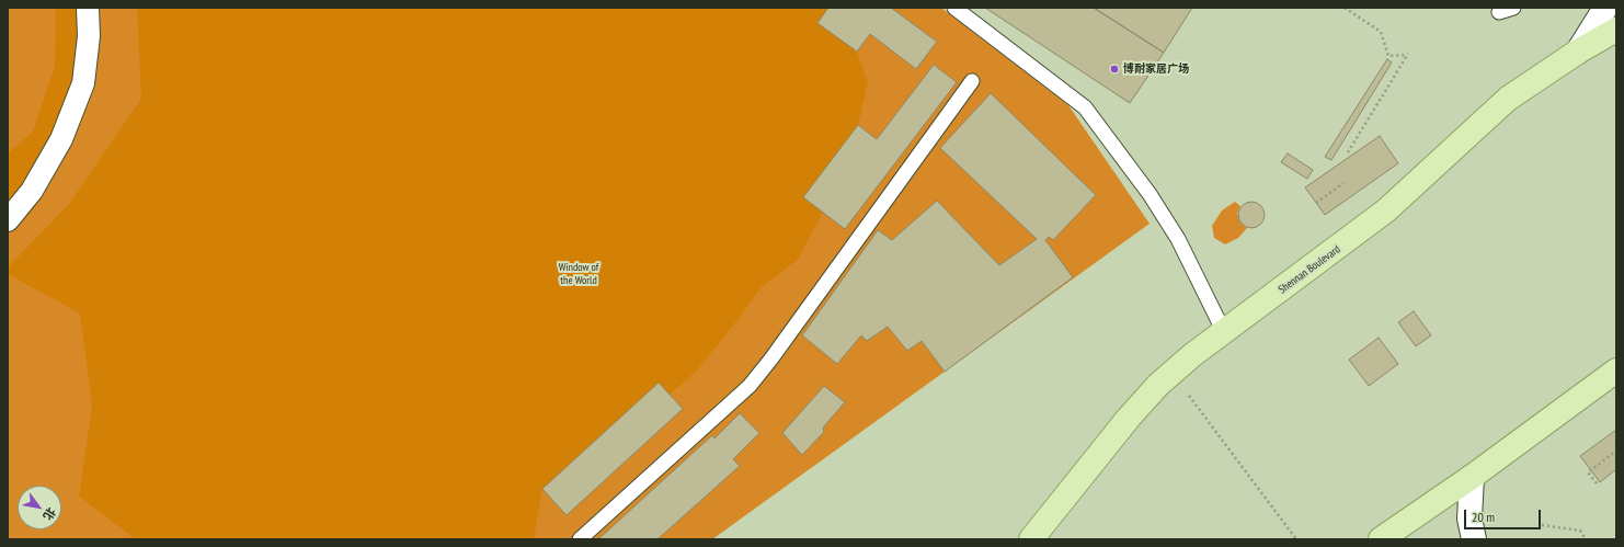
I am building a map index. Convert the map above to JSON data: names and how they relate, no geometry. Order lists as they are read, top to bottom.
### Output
{
  "streets": {
    "main road": ["Shennan Boulevard"]
  },
  "parks": ["Window of the World"],
  "places": ["博耐家居广场"],
  "scale_bar": "20 m",
  "north": "bottom right"
}
